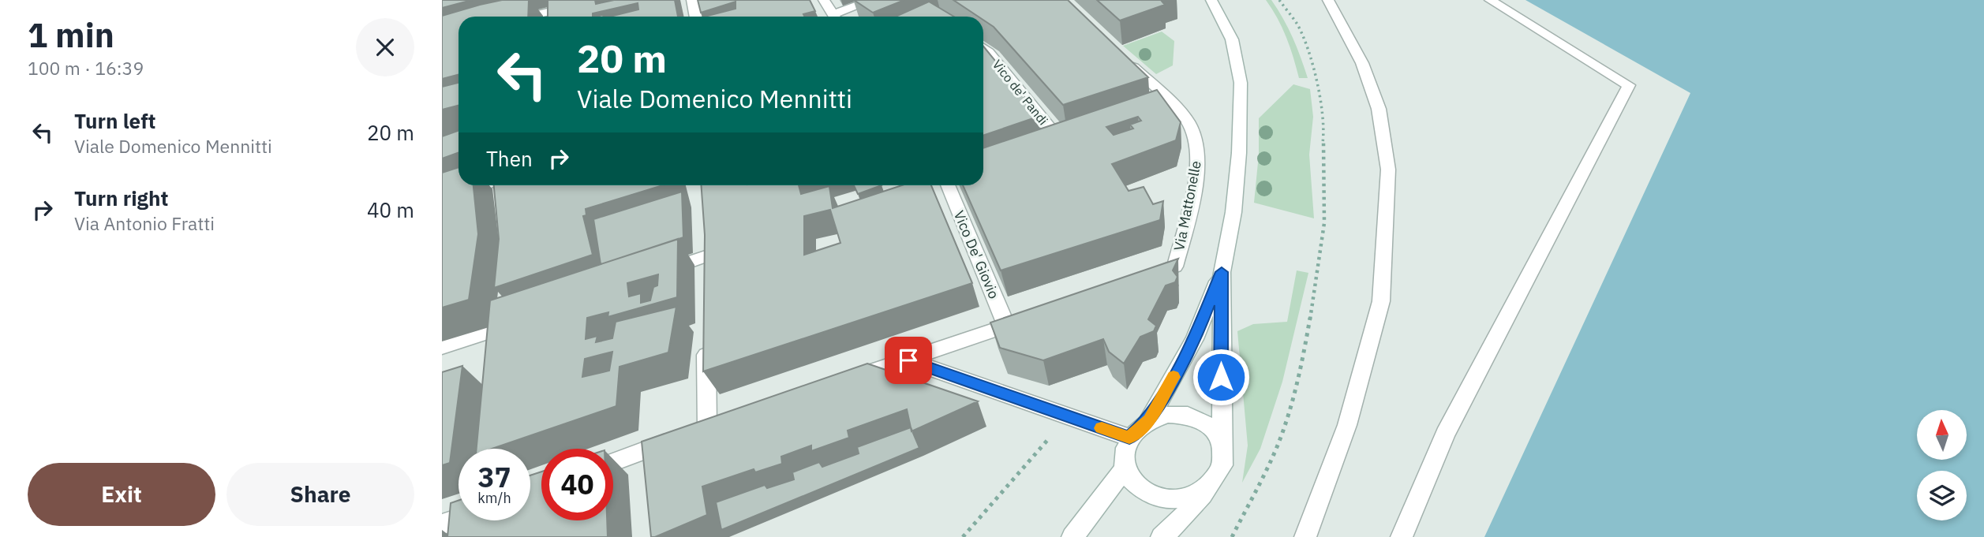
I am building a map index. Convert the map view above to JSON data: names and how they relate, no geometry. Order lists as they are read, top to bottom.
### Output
{
  "streets": {
    "street": ["Vico de' Pandi", "Via Mattonelle", "Vico De' Giovio"]
  },
  "north": "top",
  "page": {
    "heading": ["1 min", "100 m · 16:39"],
    "turn": ["20 m", "Viale Domenico Mennitti"],
    "list": [
      {
        "name": "Turn left",
        "note": "Viale Domenico Mennitti",
        "value": "20 m"
      },
      {
        "name": "Turn right",
        "note": "Via Antonio Fratti",
        "value": "40 m"
      }
    ],
    "then": "Then",
    "speed": "37 km/h",
    "limit": "40",
    "buttons": ["Exit", "Share"]
  }
}
